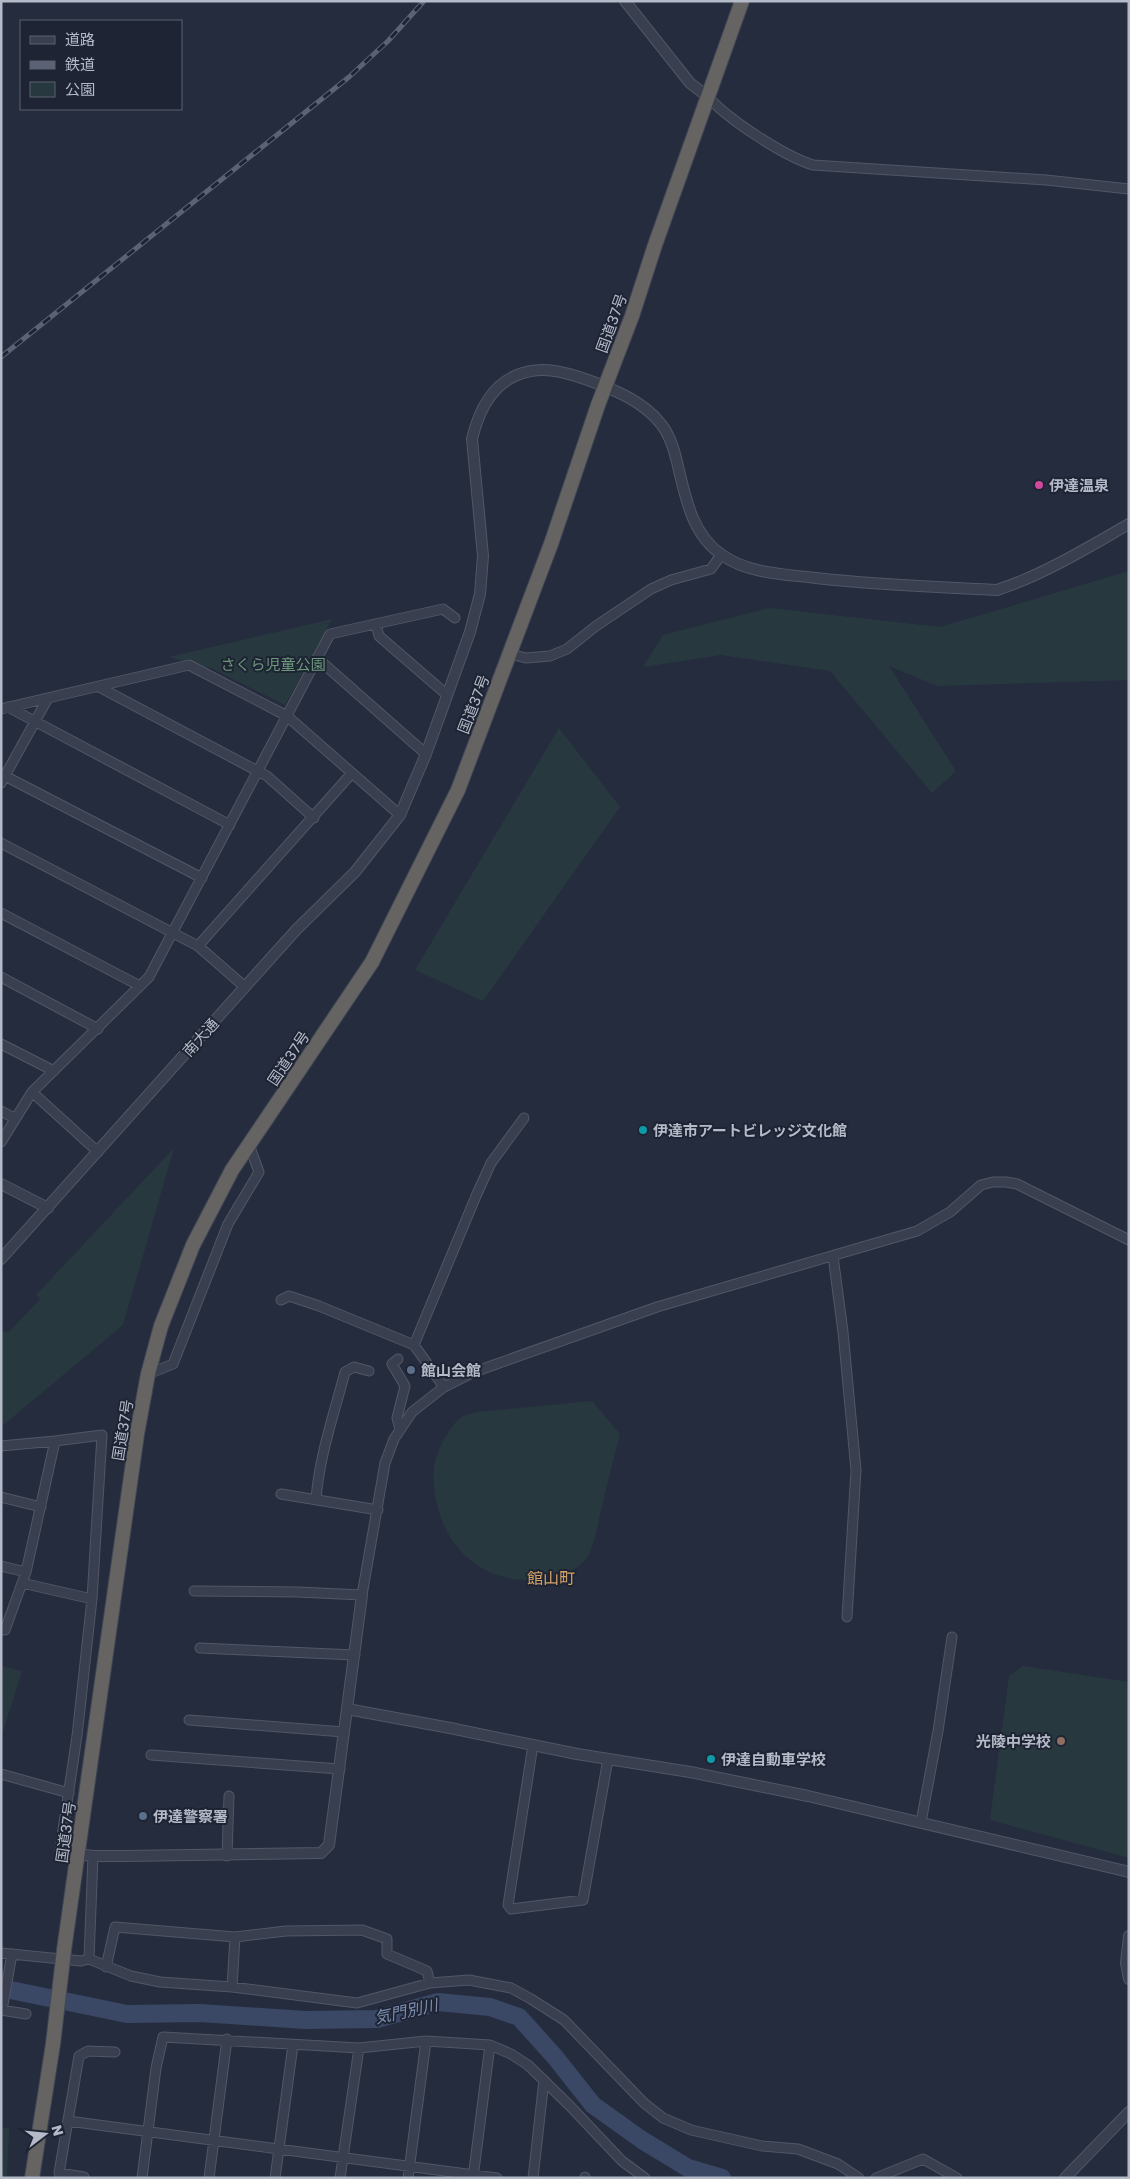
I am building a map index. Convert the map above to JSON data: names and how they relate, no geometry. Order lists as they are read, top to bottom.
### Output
{
  "streets": {
    "highway": ["国道37号"],
    "street": ["南大通"]
  },
  "crossings": [
    ["国道37号", "南大通"]
  ],
  "districts": ["館山町"],
  "water": ["気門別川"],
  "parks": ["さくら児童公園"],
  "places": [
    "伊達温泉",
    "伊達市アートビレッジ文化館",
    "館山会館",
    "光陵中学校",
    "伊達自動車学校",
    "伊達警察署"
  ],
  "legend": ["道路", "鉄道", "公園"],
  "north": "right"
}
